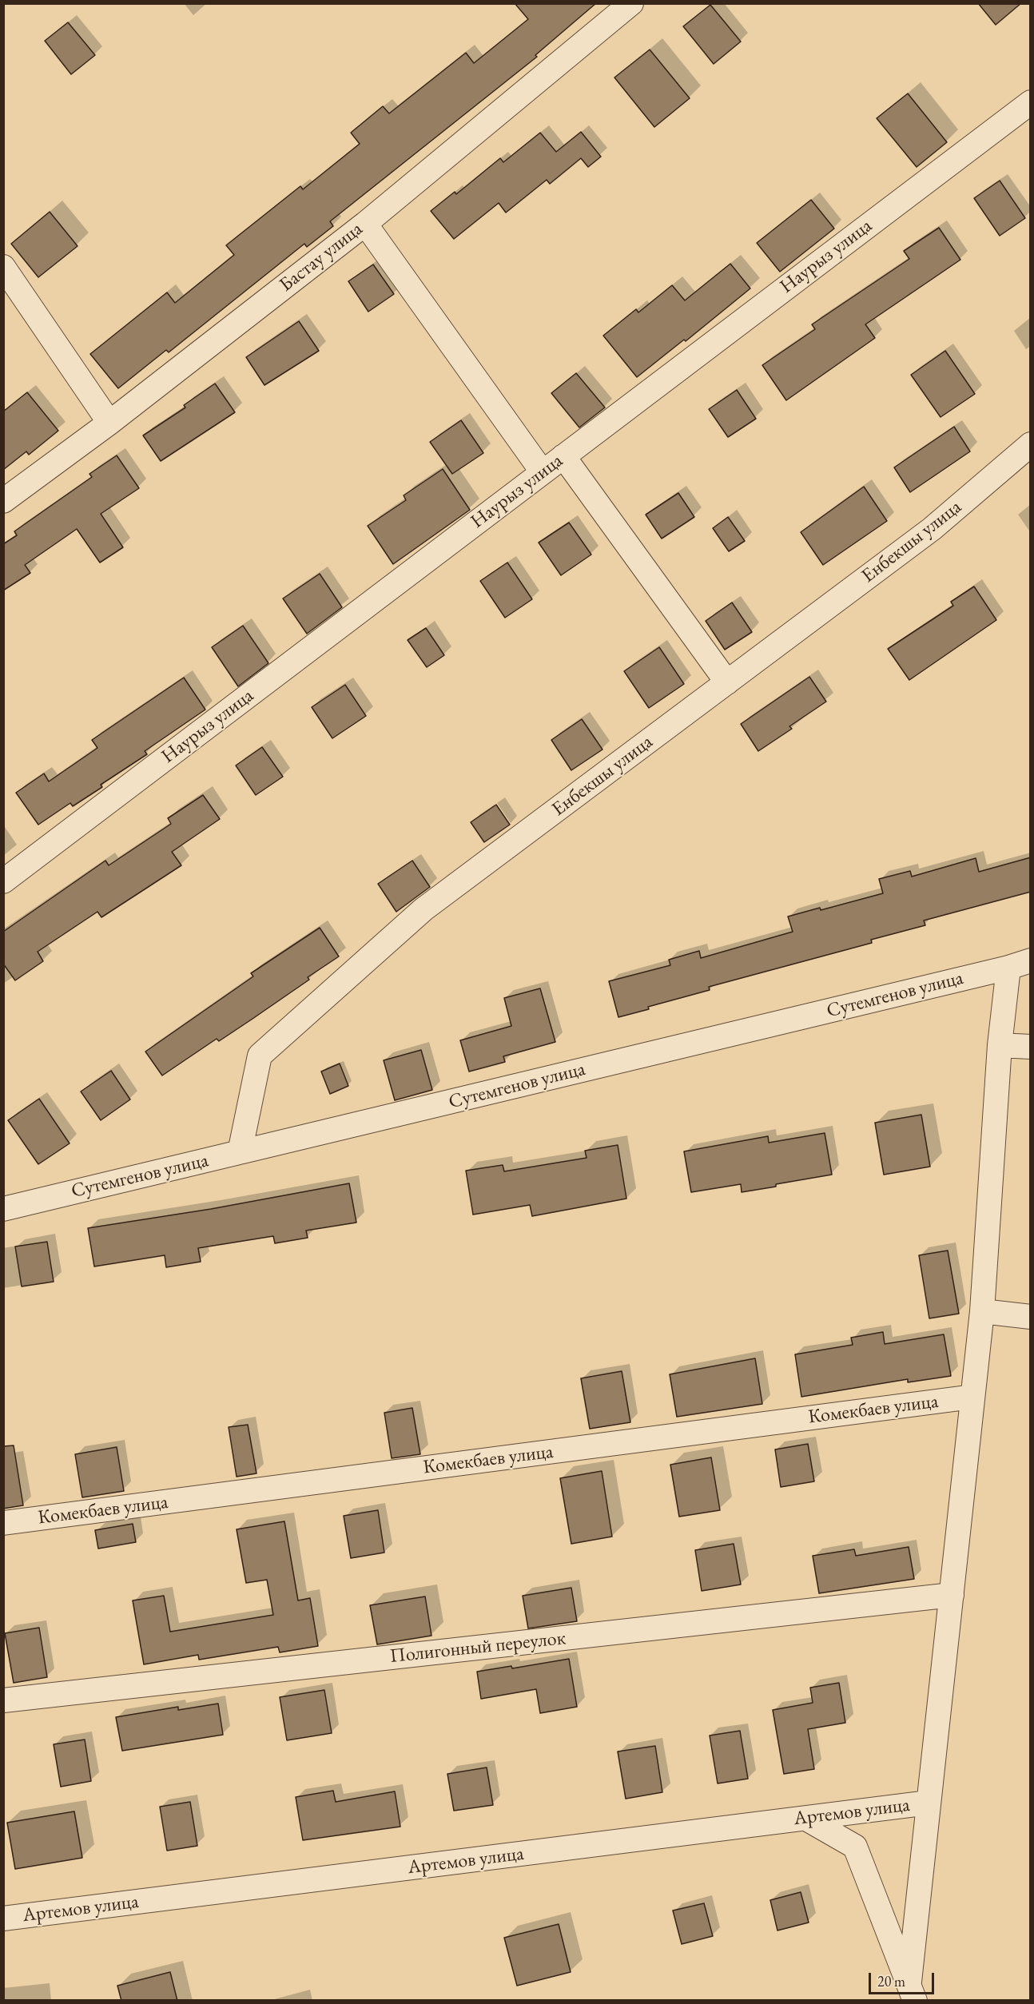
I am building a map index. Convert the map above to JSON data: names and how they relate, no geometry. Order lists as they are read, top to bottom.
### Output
{
  "streets": {
    "street": [
      "Наурыз улица",
      "Бастау улица",
      "Енбекшы улица",
      "Сутемгенов улица",
      "Комекбаев улица",
      "Полигонный переулок",
      "Артемов улица"
    ]
  },
  "crossings": [
    ["Енбекшы улица", "Сутемгенов улица"]
  ],
  "scale_bar": "20 m"
}
